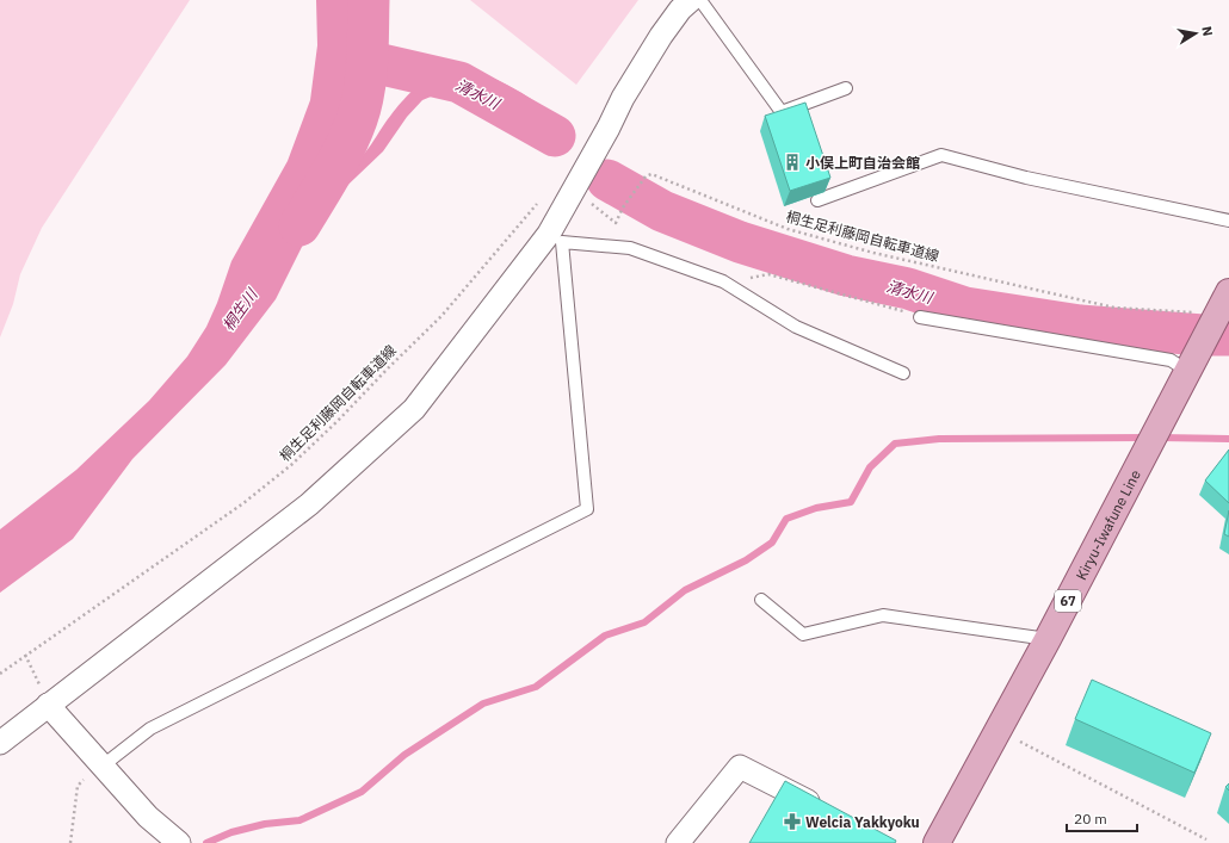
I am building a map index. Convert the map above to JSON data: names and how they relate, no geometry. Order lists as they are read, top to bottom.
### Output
{
  "streets": {
    "main road": ["Kiryu-Iwafune Line", "67"],
    "path": ["桐生足利藤岡自転車道線"]
  },
  "crossings": [
    ["桐生足利藤岡自転車道線", "67"],
    ["Kiryu-Iwafune Line", "67"]
  ],
  "water": ["清水川", "桐生川"],
  "places": {
    "building": ["小俣上町自治会館"],
    "pharmacy": ["Welcia Yakkyoku"]
  },
  "scale_bar": "20 m",
  "north": "right"
}
